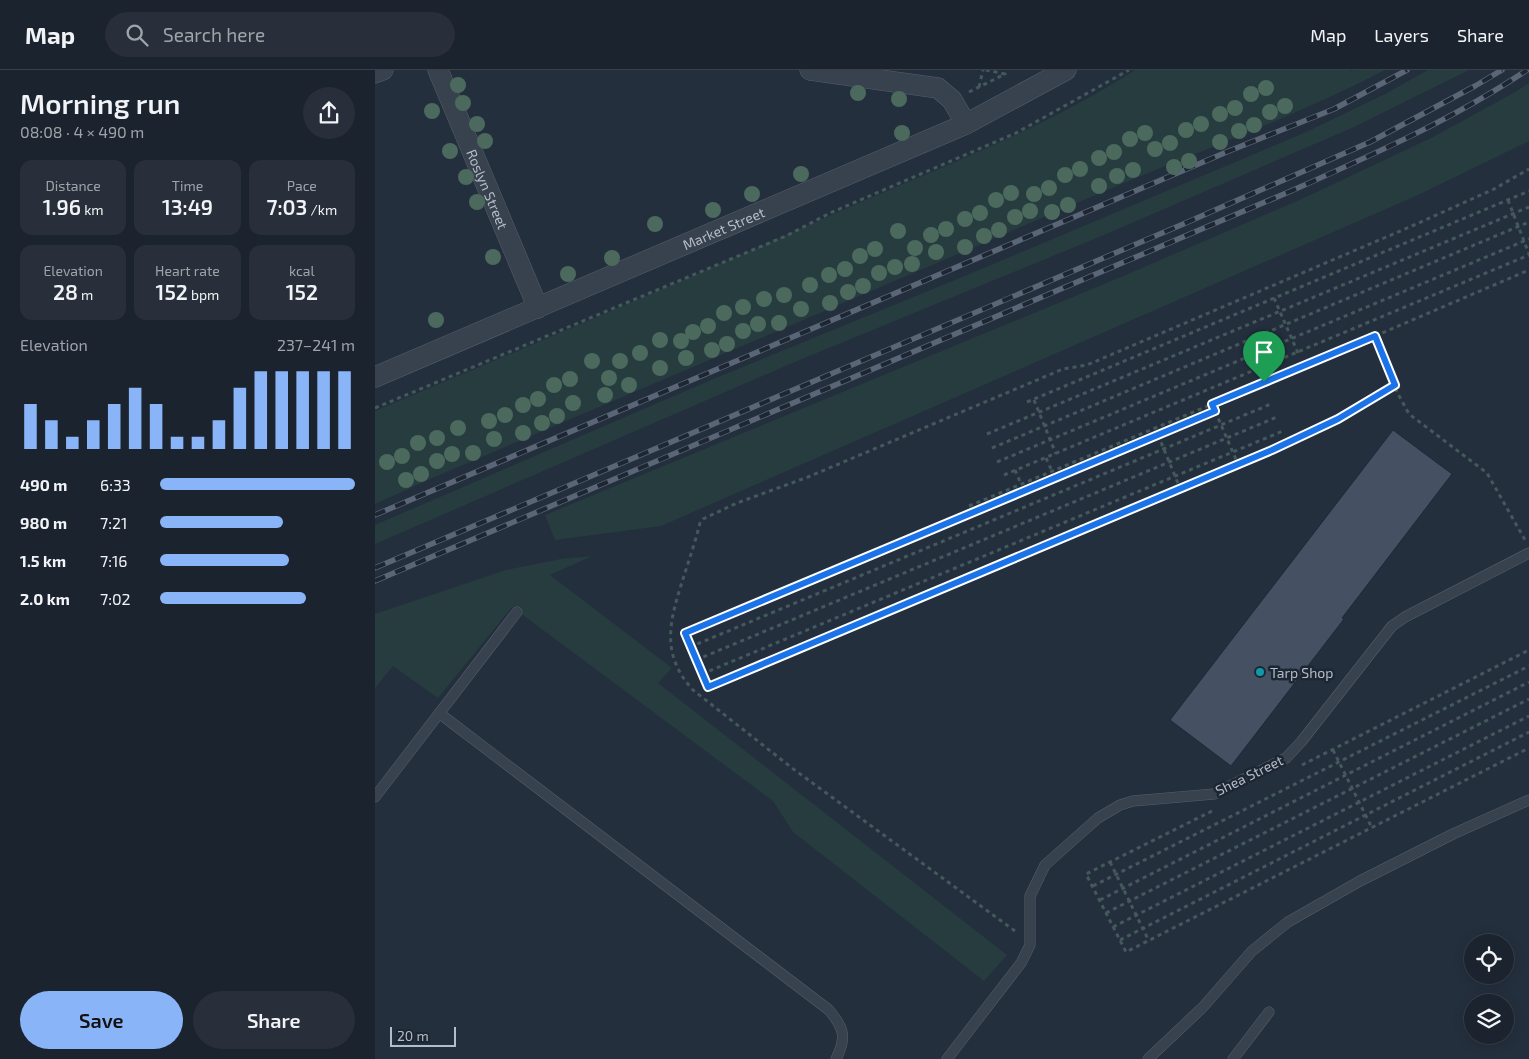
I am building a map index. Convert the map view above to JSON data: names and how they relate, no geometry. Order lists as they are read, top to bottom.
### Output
{
  "streets": {
    "street": ["Roslyn Street", "Market Street"],
    "lane": ["Shea Street"]
  },
  "crossings": [
    ["Roslyn Street", "Market Street"]
  ],
  "places": ["Tarp Shop"],
  "scale_bar": "20 m",
  "page": {
    "header": "Map",
    "search": "Search here",
    "nav": ["Map", "Layers", "Share"],
    "heading": ["Morning run", "08:08 · 4 × 490 m"],
    "stats": [
      ["Distance", "1.96 km"],
      ["Time", "13:49"],
      ["Pace", "7:03 /km"],
      ["Elevation", "28 m"],
      ["Heart rate", "152 bpm"],
      ["kcal", "152"]
    ],
    "chart": ["Elevation", "237–241 m"],
    "list": [
      {
        "name": "490 m",
        "note": "6:33"
      },
      {
        "name": "980 m",
        "note": "7:21"
      },
      {
        "name": "1.5 km",
        "note": "7:16"
      },
      {
        "name": "2.0 km",
        "note": "7:02"
      }
    ],
    "buttons": ["Save", "Share"],
    "scale": "20 m"
  }
}
